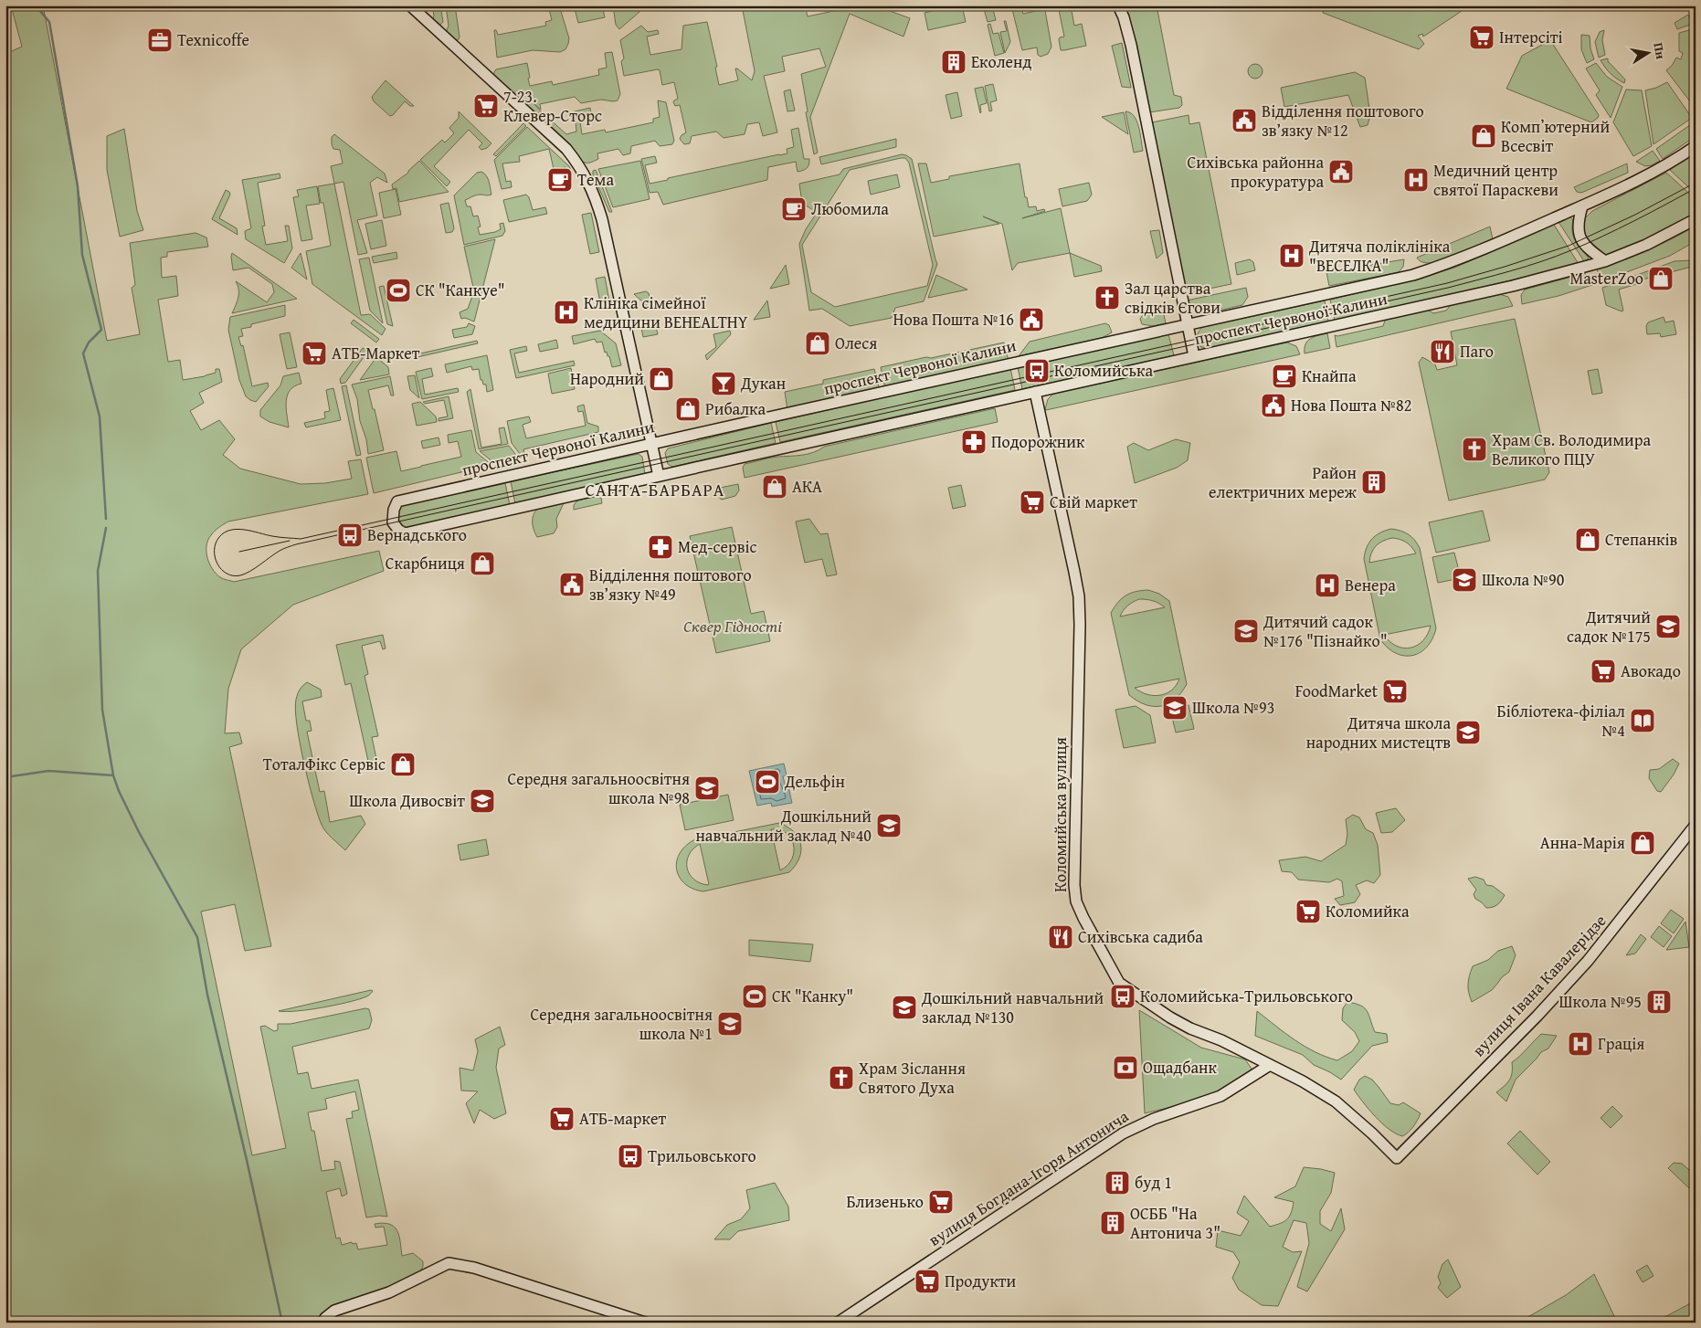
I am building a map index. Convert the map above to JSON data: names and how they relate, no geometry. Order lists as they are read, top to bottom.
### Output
{
  "streets": {
    "main road": [
      "проспект Червоної Калини",
      "Коломийська вулиця",
      "вулиця Івана Кавалерідзе",
      "вулиця Богдана-Ігоря Антонича"
    ]
  },
  "crossings": [
    ["проспект Червоної Калини", "Коломийська вулиця"],
    ["Коломийська вулиця", "вулиця Івана Кавалерідзе"],
    ["Коломийська вулиця", "вулиця Богдана-Ігоря Антонича"]
  ],
  "districts": ["САНТА-БАРБАРА"],
  "parks": ["Сквер Гідності"],
  "places": {
    "supermarket": [
      "Інтерсіті",
      "7-23. Клевер-Сторс",
      "АТБ-Маркет",
      "Свiй маркет",
      "Авокадо",
      "FoodMarket",
      "Коломийка",
      "АТБ-маркет",
      "Близенько",
      "Продукти"
    ],
    "office": ["Texnicoffe"],
    "building": [
      "Еколенд",
      "Район електричних мереж",
      "Школа №95",
      "буд 1",
      "ОСББ \"На Антонича 3\""
    ],
    "public building": [
      "Відділення поштового зв’язку №12",
      "Сихівська районна прокуратура",
      "Нова Пошта №16",
      "Нова Пошта №82",
      "Відділення поштового зв’язку №49"
    ],
    "shop": [
      "Компʼютерний Всесвіт",
      "MasterZoo",
      "Олеся",
      "Народний",
      "Рибалка",
      "АКА",
      "Степанків",
      "Скарбниця",
      "ТоталФікс Сервіс",
      "Анна-Марія"
    ],
    "cafe": ["Тема", "Любомила", "Кнайпа"],
    "hospital": [
      "Медичний центр святої Параскеви",
      "Дитяча поліклініка \"ВЕСЕЛКА\"",
      "Клініка сімейної медицини BEHEALTHY",
      "Венера",
      "Грація"
    ],
    "sports": ["СК \"Канкуе\"", "Дельфін", "СК \"Канку\""],
    "church": ["Зал царства свідків Єгови", "Храм Св. Володимира Великого ПЦУ", "Храм Зіслання Святого Духа"],
    "restaurant": ["Паго", "Сихівська садиба"],
    "bus stop": [
      "Коломийська",
      "Вернадського",
      "Коломийська-Трильовського",
      "Трильовського"
    ],
    "bar": ["Дукан"],
    "pharmacy": ["Подорожник", "Мед-сервіс"],
    "school or university": [
      "Школа №90",
      "Дитячий садок №175",
      "Дитячий садок №176 \"Пізнайко\"",
      "Школа №93",
      "Дитяча школа народних мистецтв",
      "Середня загальноосвітня школа №98",
      "Школа Дивосвіт",
      "Дошкільний навчальний заклад №40",
      "Дошкільний навчальний заклад №130",
      "Середня загальноосвітня школа №1"
    ],
    "library": ["Бібліотека-філіал №4"],
    "bank": ["Ощадбанк"]
  },
  "north": "right"
}
